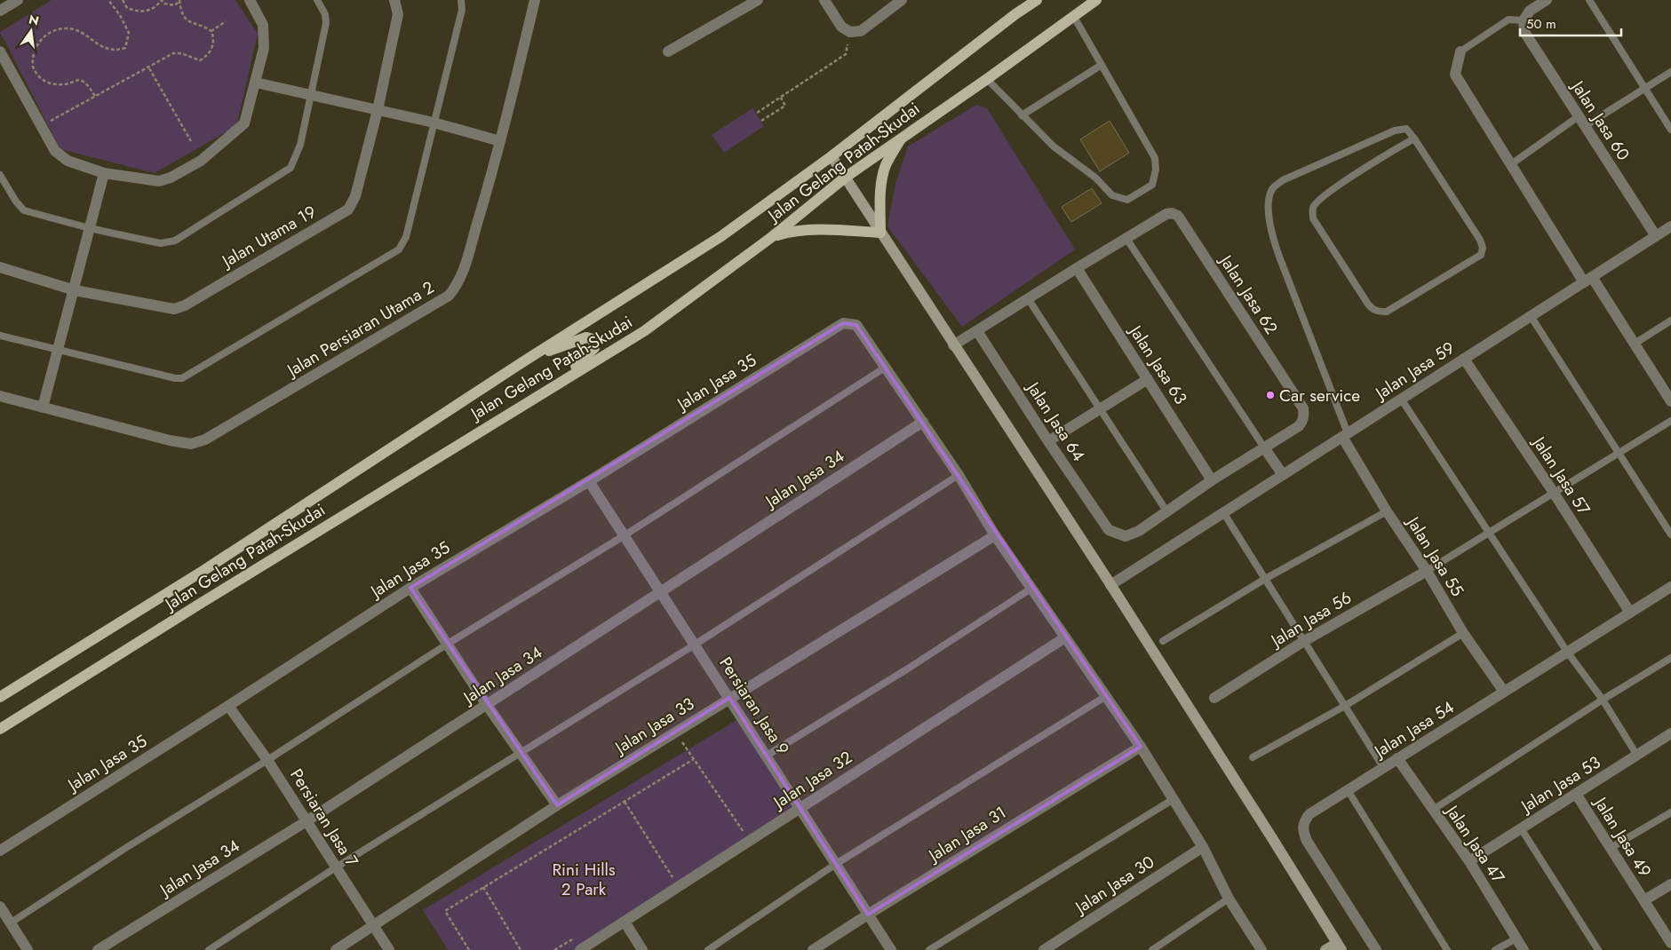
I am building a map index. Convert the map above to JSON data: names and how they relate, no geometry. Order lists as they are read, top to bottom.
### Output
{
  "streets": {
    "main road": ["Jalan Gelang Patah-Skudai"],
    "street": [
      "Jalan Jasa 60",
      "Jalan Utama 19",
      "Jalan Jasa 62",
      "Jalan Persiaran Utama 2",
      "Jalan Jasa 63",
      "Jalan Jasa 59",
      "Jalan Jasa 35",
      "Jalan Jasa 64",
      "Jalan Jasa 57",
      "Jalan Jasa 34",
      "Jalan Jasa 55",
      "Jalan Jasa 56",
      "Persiaran Jasa 9",
      "Jalan Jasa 33",
      "Jalan Jasa 54",
      "Jalan Jasa 32",
      "Jalan Jasa 53",
      "Persiaran Jasa 7",
      "Jalan Jasa 31",
      "Jalan Jasa 49",
      "Jalan Jasa 47",
      "Jalan Jasa 30"
    ]
  },
  "crossings": [
    ["Jalan Jasa 60", "Jalan Jasa 59"],
    ["Jalan Jasa 62", "Jalan Jasa 63"],
    ["Jalan Jasa 62", "Jalan Jasa 64"],
    ["Jalan Jasa 59", "Jalan Jasa 57"],
    ["Jalan Jasa 59", "Jalan Jasa 55"],
    ["Jalan Jasa 35", "Persiaran Jasa 9"],
    ["Jalan Jasa 35", "Persiaran Jasa 7"],
    ["Jalan Jasa 57", "Jalan Jasa 54"],
    ["Jalan Jasa 34", "Persiaran Jasa 9"],
    ["Jalan Jasa 34", "Persiaran Jasa 7"],
    ["Jalan Jasa 55", "Jalan Jasa 56"],
    ["Jalan Jasa 55", "Jalan Jasa 54"],
    ["Persiaran Jasa 9", "Jalan Jasa 33"],
    ["Persiaran Jasa 9", "Jalan Jasa 32"],
    ["Persiaran Jasa 9", "Jalan Jasa 31"],
    ["Jalan Jasa 33", "Persiaran Jasa 7"],
    ["Jalan Jasa 54", "Jalan Jasa 47"],
    ["Jalan Jasa 53", "Jalan Jasa 49"],
    ["Jalan Jasa 53", "Jalan Jasa 47"]
  ],
  "parks": ["Rini Hills 2 Park"],
  "places": ["Car service"],
  "scale_bar": "50 m",
  "north": "top"
}
